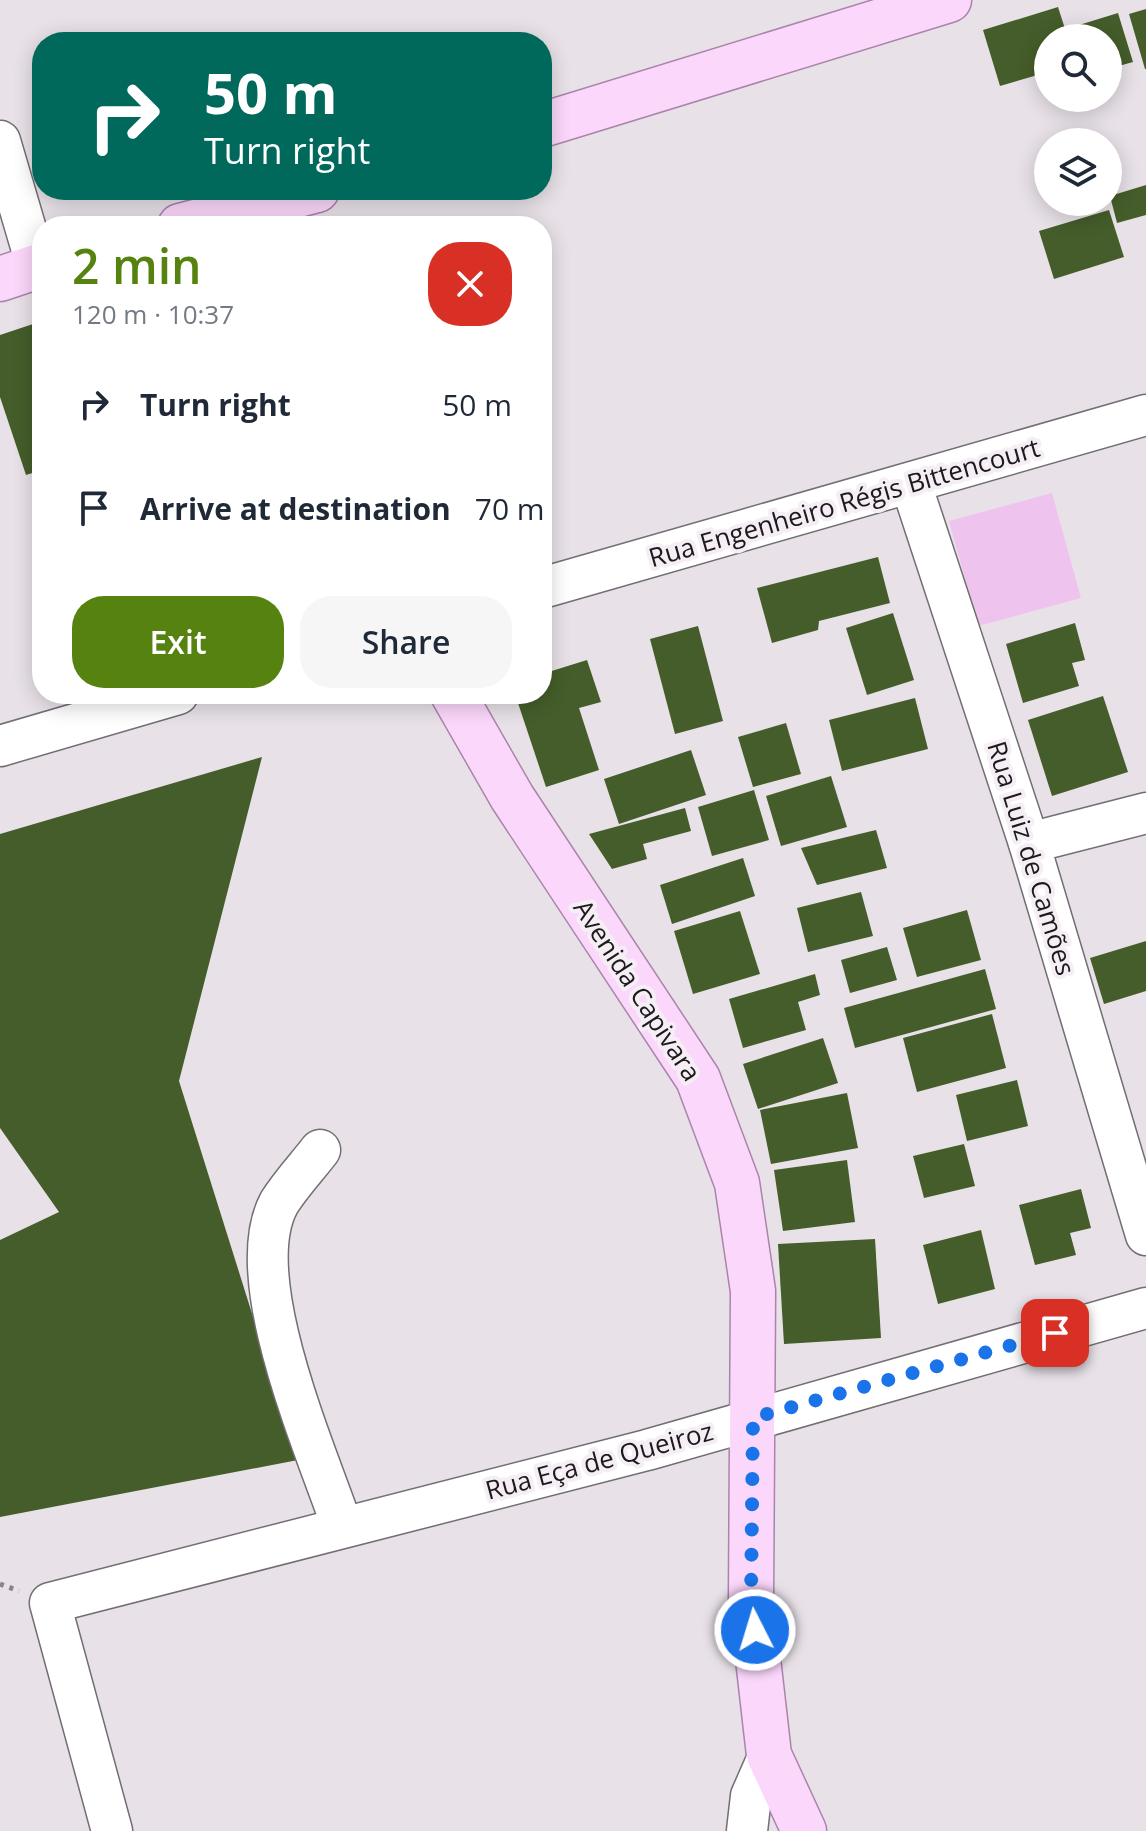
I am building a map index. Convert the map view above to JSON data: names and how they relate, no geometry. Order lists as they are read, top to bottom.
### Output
{
  "streets": {
    "main road": ["Avenida Capivara"],
    "street": ["Rua Engenheiro Régis Bittencourt", "Rua Luiz de Camões", "Rua Eça de Queiroz"]
  },
  "crossings": [
    ["Rua Engenheiro Régis Bittencourt", "Rua Luiz de Camões"],
    ["Avenida Capivara", "Rua Eça de Queiroz"]
  ],
  "page": {
    "turn": ["50 m", "Turn right"],
    "heading": ["2 min", "120 m · 10:37"],
    "list": [
      {
        "name": "Turn right",
        "value": "50 m"
      },
      {
        "name": "Arrive at destination",
        "value": "70 m"
      }
    ],
    "buttons": ["Exit", "Share"]
  }
}
